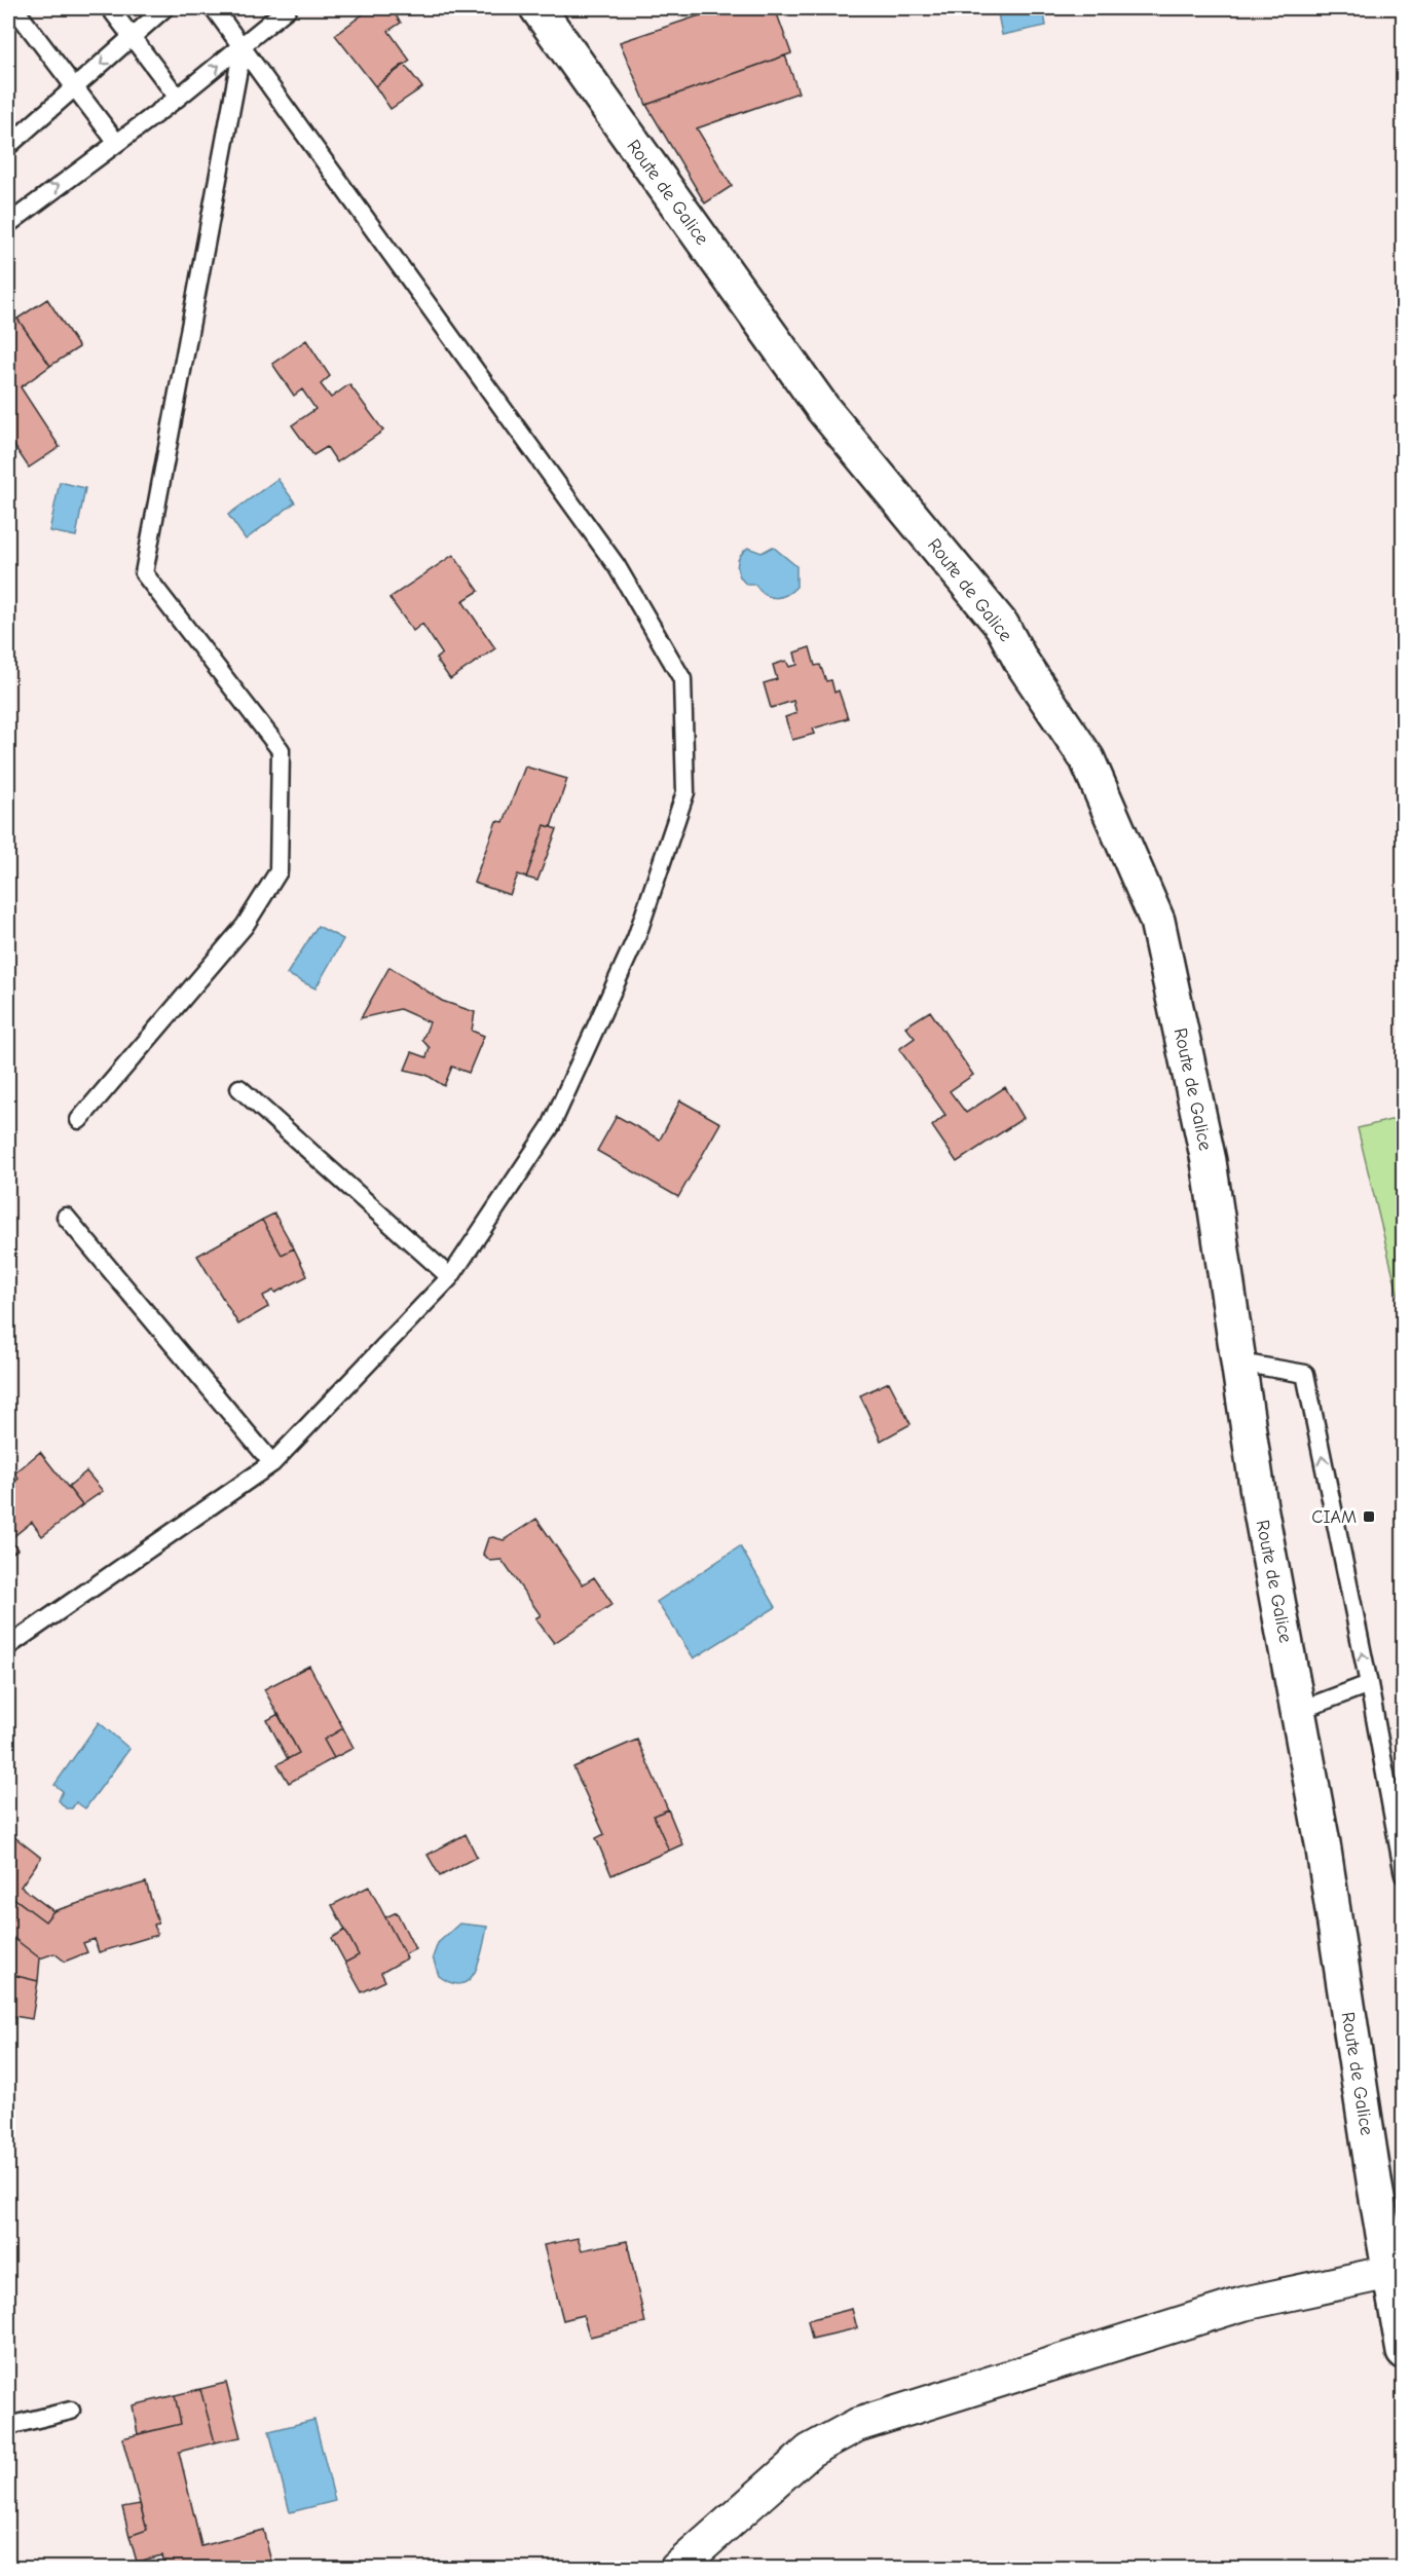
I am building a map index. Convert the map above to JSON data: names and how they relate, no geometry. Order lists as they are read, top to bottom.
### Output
{
  "streets": {
    "main road": ["Route de Galice"]
  },
  "places": {
    "transit": ["CIAM"]
  }
}
